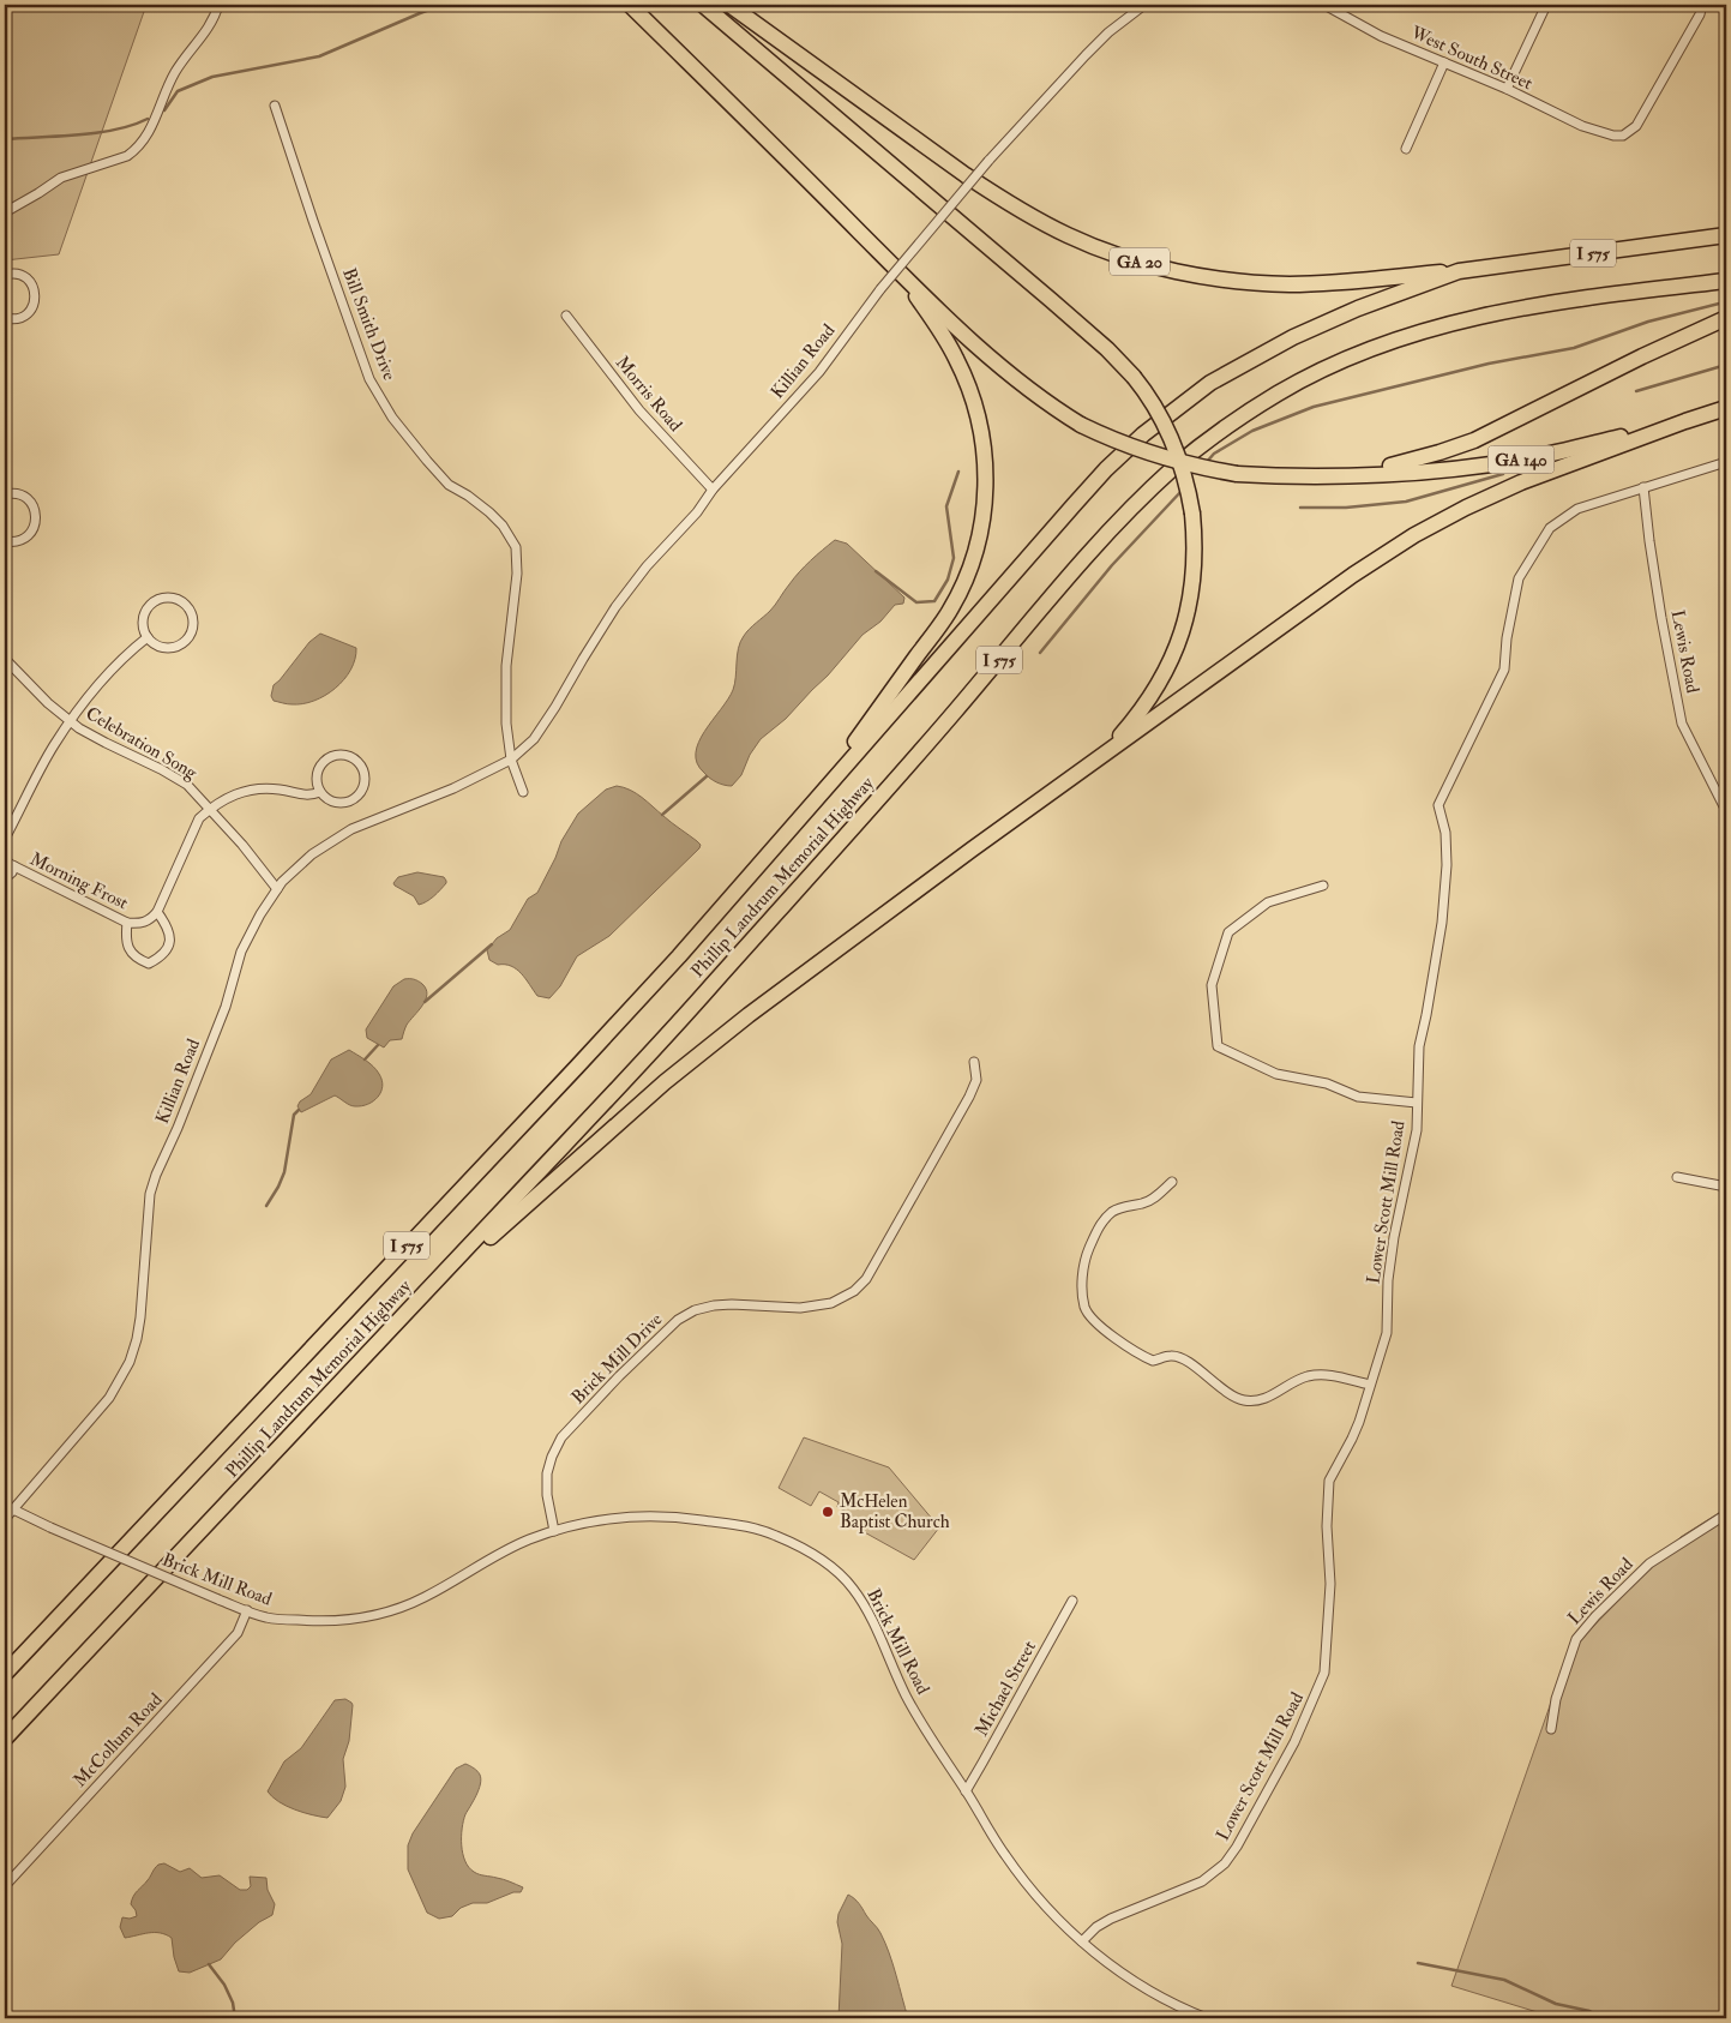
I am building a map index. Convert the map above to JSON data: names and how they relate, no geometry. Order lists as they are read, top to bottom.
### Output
{
  "streets": {
    "highway": [
      "I 575",
      "GA 20",
      "GA 140",
      "Phillip Landrum Memorial Highway"
    ],
    "street": [
      "West South Street",
      "Bill Smith Drive",
      "Killian Road",
      "Morris Road",
      "Lewis Road",
      "Celebration Song",
      "Morning Frost",
      "Lower Scott Mill Road",
      "Brick Mill Drive",
      "Brick Mill Road",
      "Michael Street",
      "McCollum Road"
    ]
  },
  "crossings": [
    ["GA 20", "Phillip Landrum Memorial Highway"],
    ["Bill Smith Drive", "Killian Road"],
    ["Killian Road", "Morris Road"],
    ["Killian Road", "Celebration Song"],
    ["Killian Road", "Brick Mill Road"],
    ["Lewis Road", "Lower Scott Mill Road"],
    ["Lower Scott Mill Road", "Brick Mill Road"],
    ["Brick Mill Drive", "Brick Mill Road"],
    ["Brick Mill Road", "Michael Street"],
    ["Brick Mill Road", "McCollum Road"]
  ],
  "places": ["McHelen Baptist Church"]
}
